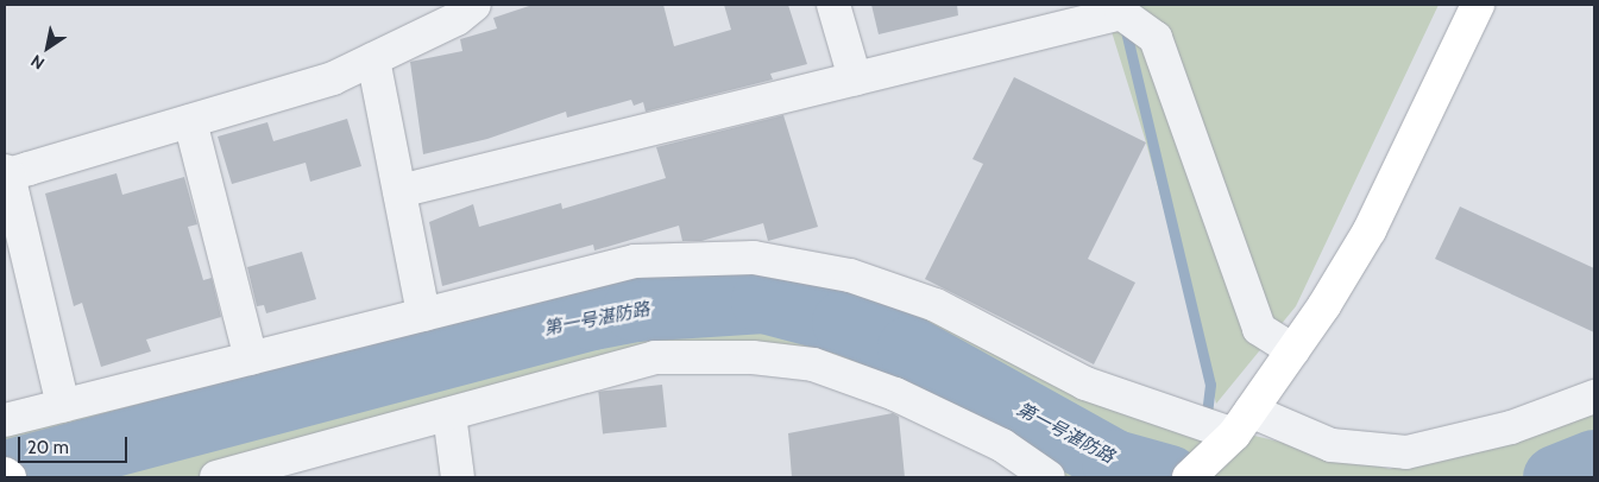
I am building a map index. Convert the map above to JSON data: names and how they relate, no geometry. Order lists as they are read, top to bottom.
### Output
{
  "water": ["第一号湛防路"],
  "scale_bar": "20 m",
  "north": "bottom left"
}
